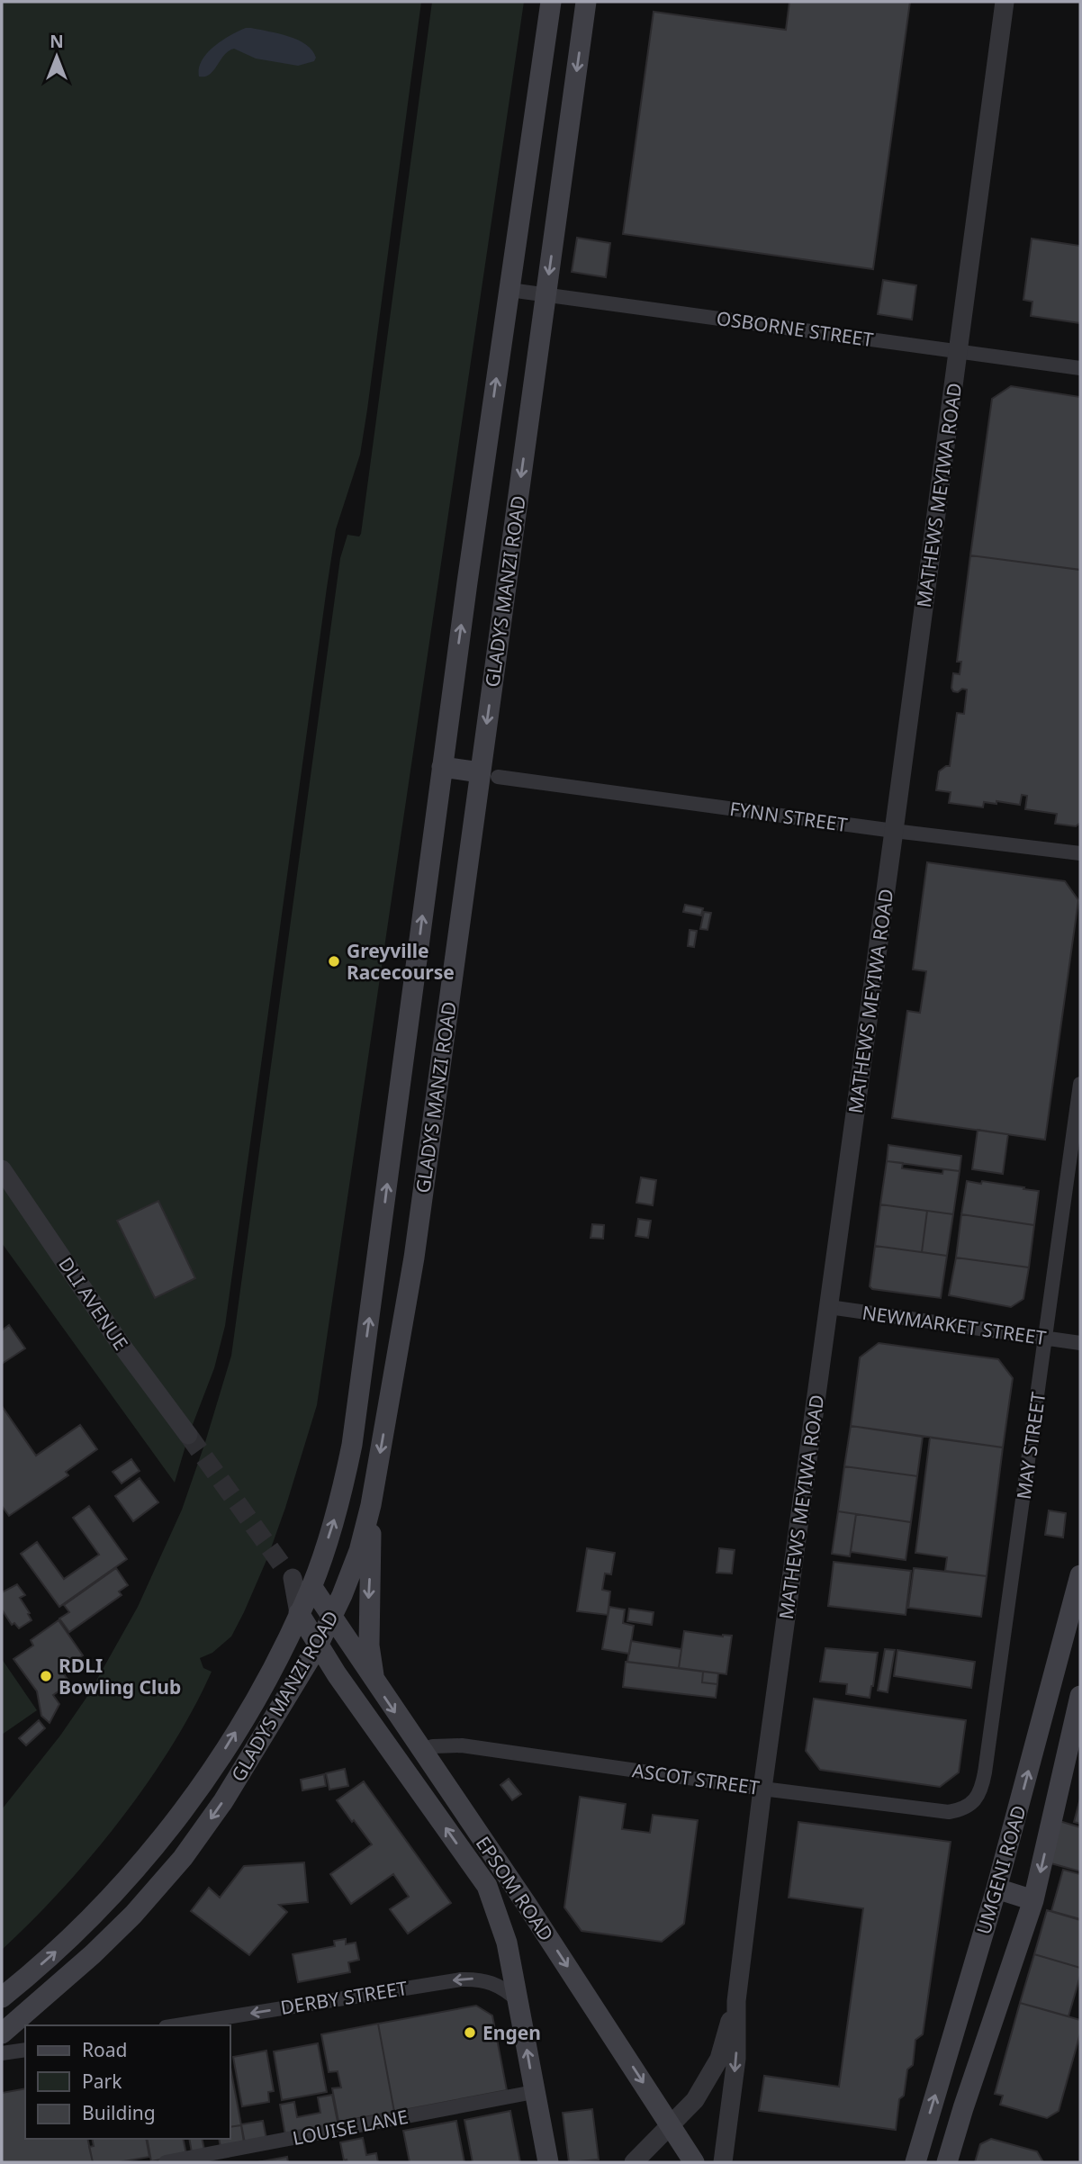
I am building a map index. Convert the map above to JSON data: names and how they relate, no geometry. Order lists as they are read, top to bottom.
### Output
{
  "streets": {
    "main road": ["GLADYS MANZI ROAD", "UMGENI ROAD", "EPSOM ROAD"],
    "street": [
      "OSBORNE STREET",
      "MATHEWS MEYIWA ROAD",
      "FYNN STREET",
      "DLI AVENUE",
      "NEWMARKET STREET",
      "MAY STREET",
      "ASCOT STREET",
      "DERBY STREET",
      "LOUISE LANE"
    ]
  },
  "crossings": [
    ["OSBORNE STREET", "MATHEWS MEYIWA ROAD"],
    ["OSBORNE STREET", "GLADYS MANZI ROAD"],
    ["MATHEWS MEYIWA ROAD", "FYNN STREET"],
    ["MATHEWS MEYIWA ROAD", "NEWMARKET STREET"],
    ["MATHEWS MEYIWA ROAD", "ASCOT STREET"],
    ["MATHEWS MEYIWA ROAD", "EPSOM ROAD"],
    ["GLADYS MANZI ROAD", "FYNN STREET"],
    ["GLADYS MANZI ROAD", "EPSOM ROAD"],
    ["NEWMARKET STREET", "MAY STREET"],
    ["MAY STREET", "ASCOT STREET"],
    ["ASCOT STREET", "EPSOM ROAD"],
    ["EPSOM ROAD", "DERBY STREET"],
    ["EPSOM ROAD", "LOUISE LANE"]
  ],
  "one_way": ["DERBY STREET"],
  "places": ["Greyville Racecourse", "RDLI Bowling Club", "Engen"],
  "legend": ["Road", "Park", "Building"],
  "north": "top"
}
